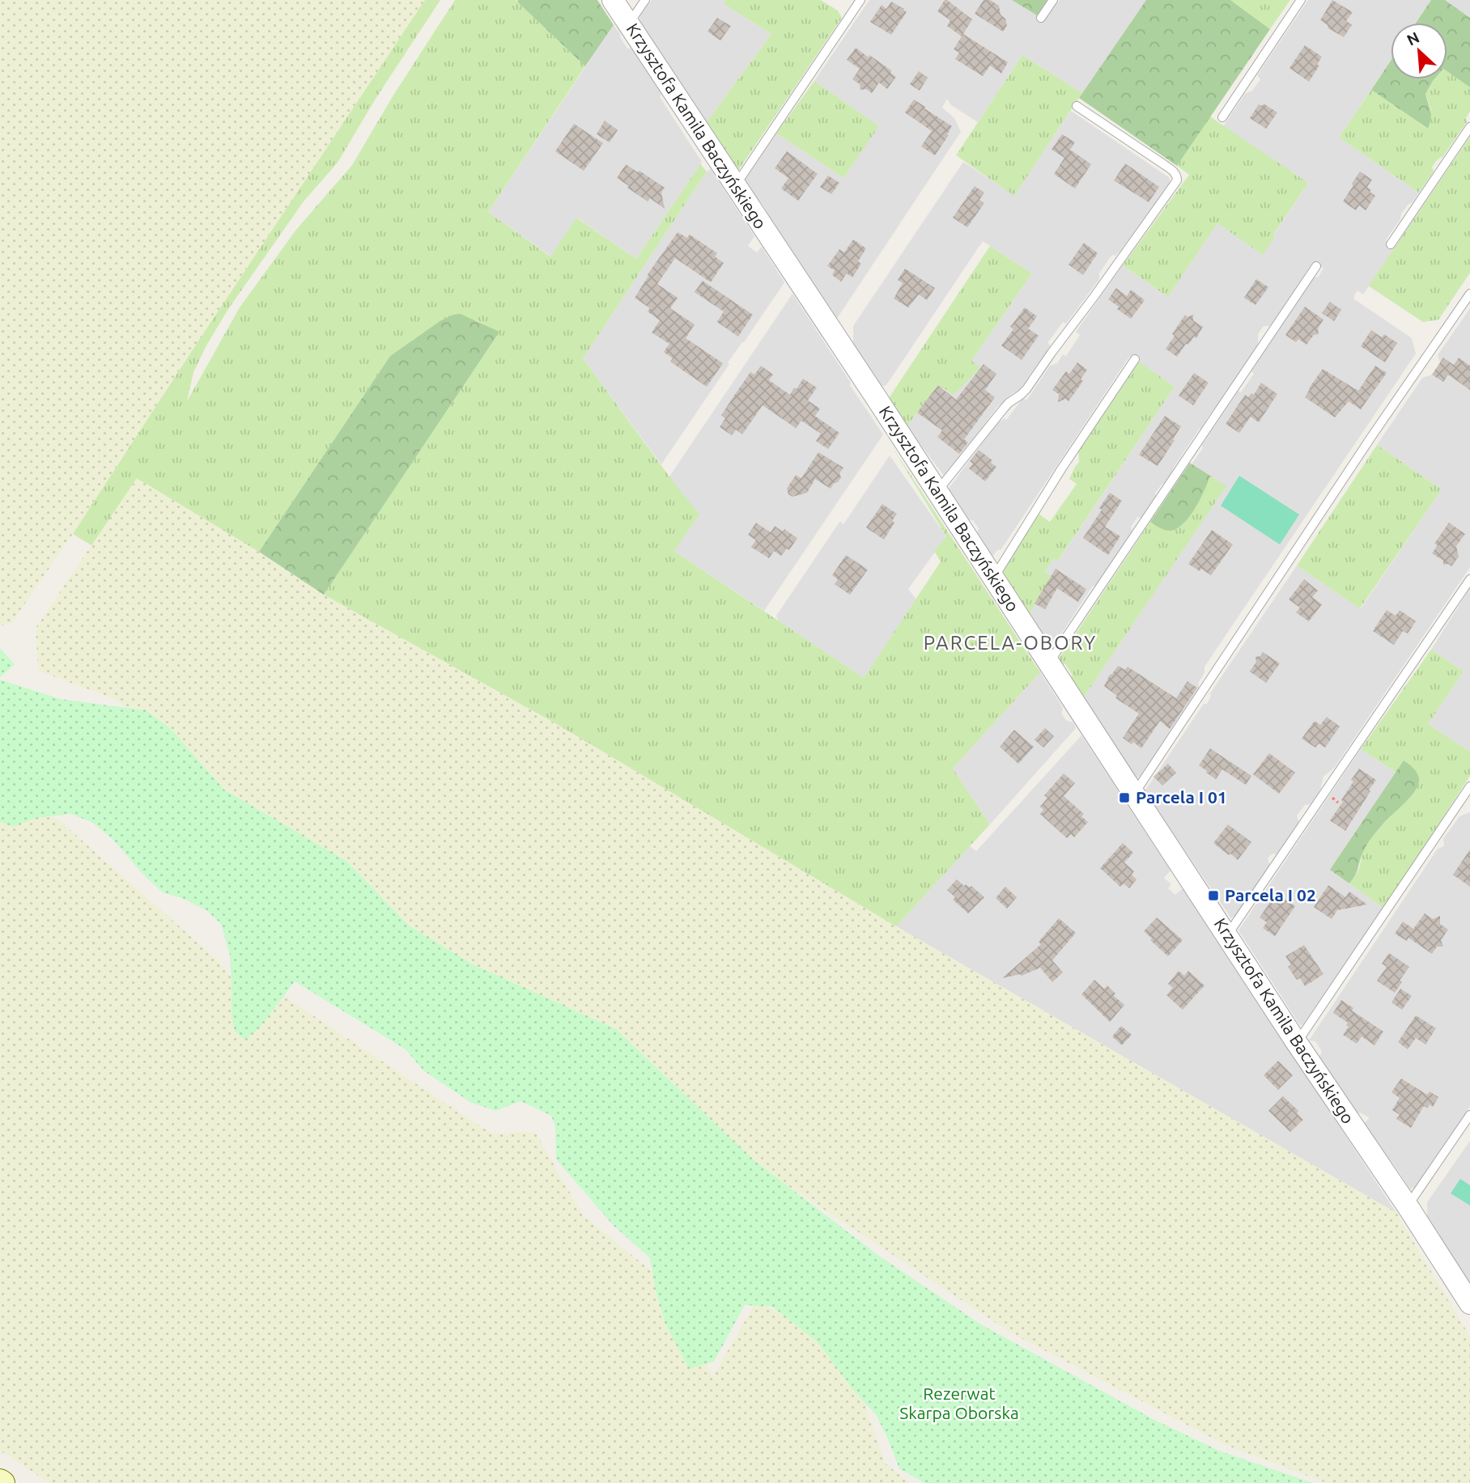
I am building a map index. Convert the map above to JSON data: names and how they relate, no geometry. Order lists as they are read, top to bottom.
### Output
{
  "streets": {
    "street": ["Krzysztofa Kamila Baczyńskiego"]
  },
  "districts": ["PARCELA-OBORY"],
  "parks": ["Rezerwat Skarpa Oborska"],
  "places": {
    "transit": ["Parcela I 01", "Parcela I 02"]
  },
  "north": "top left"
}
